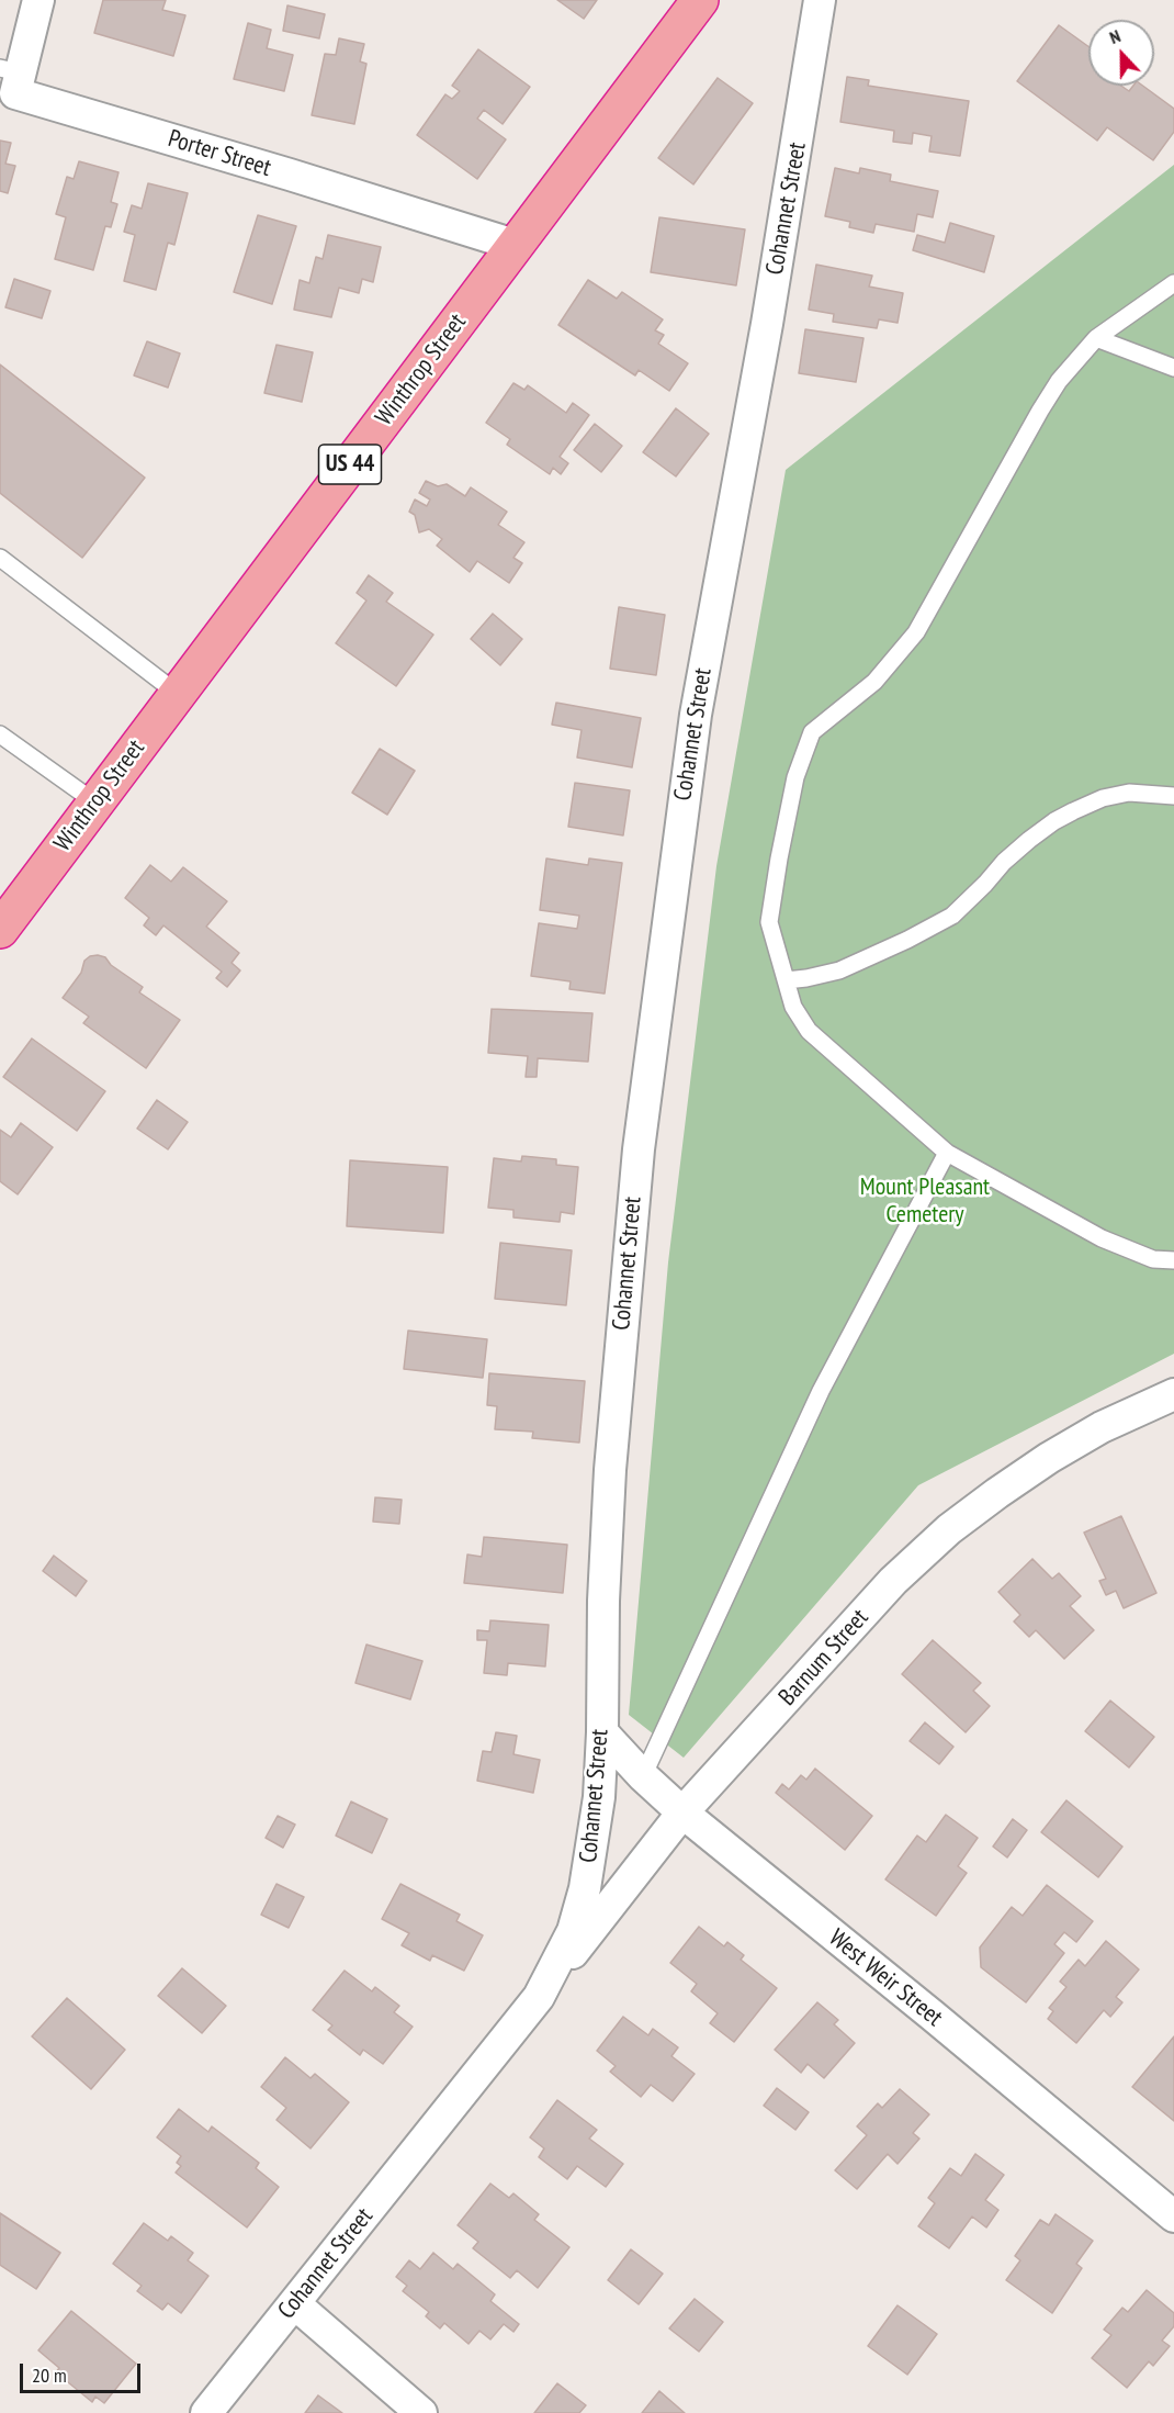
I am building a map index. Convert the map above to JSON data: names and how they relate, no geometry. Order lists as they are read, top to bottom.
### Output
{
  "streets": {
    "highway": ["Winthrop Street", "US 44"],
    "street": [
      "Porter Street",
      "Cohannet Street",
      "Barnum Street",
      "West Weir Street"
    ]
  },
  "crossings": [
    ["Porter Street", "Winthrop Street"],
    ["Cohannet Street", "Barnum Street"],
    ["Cohannet Street", "West Weir Street"],
    ["Barnum Street", "West Weir Street"]
  ],
  "parks": ["Mount Pleasant Cemetery"],
  "scale_bar": "20 m",
  "north": "top"
}
